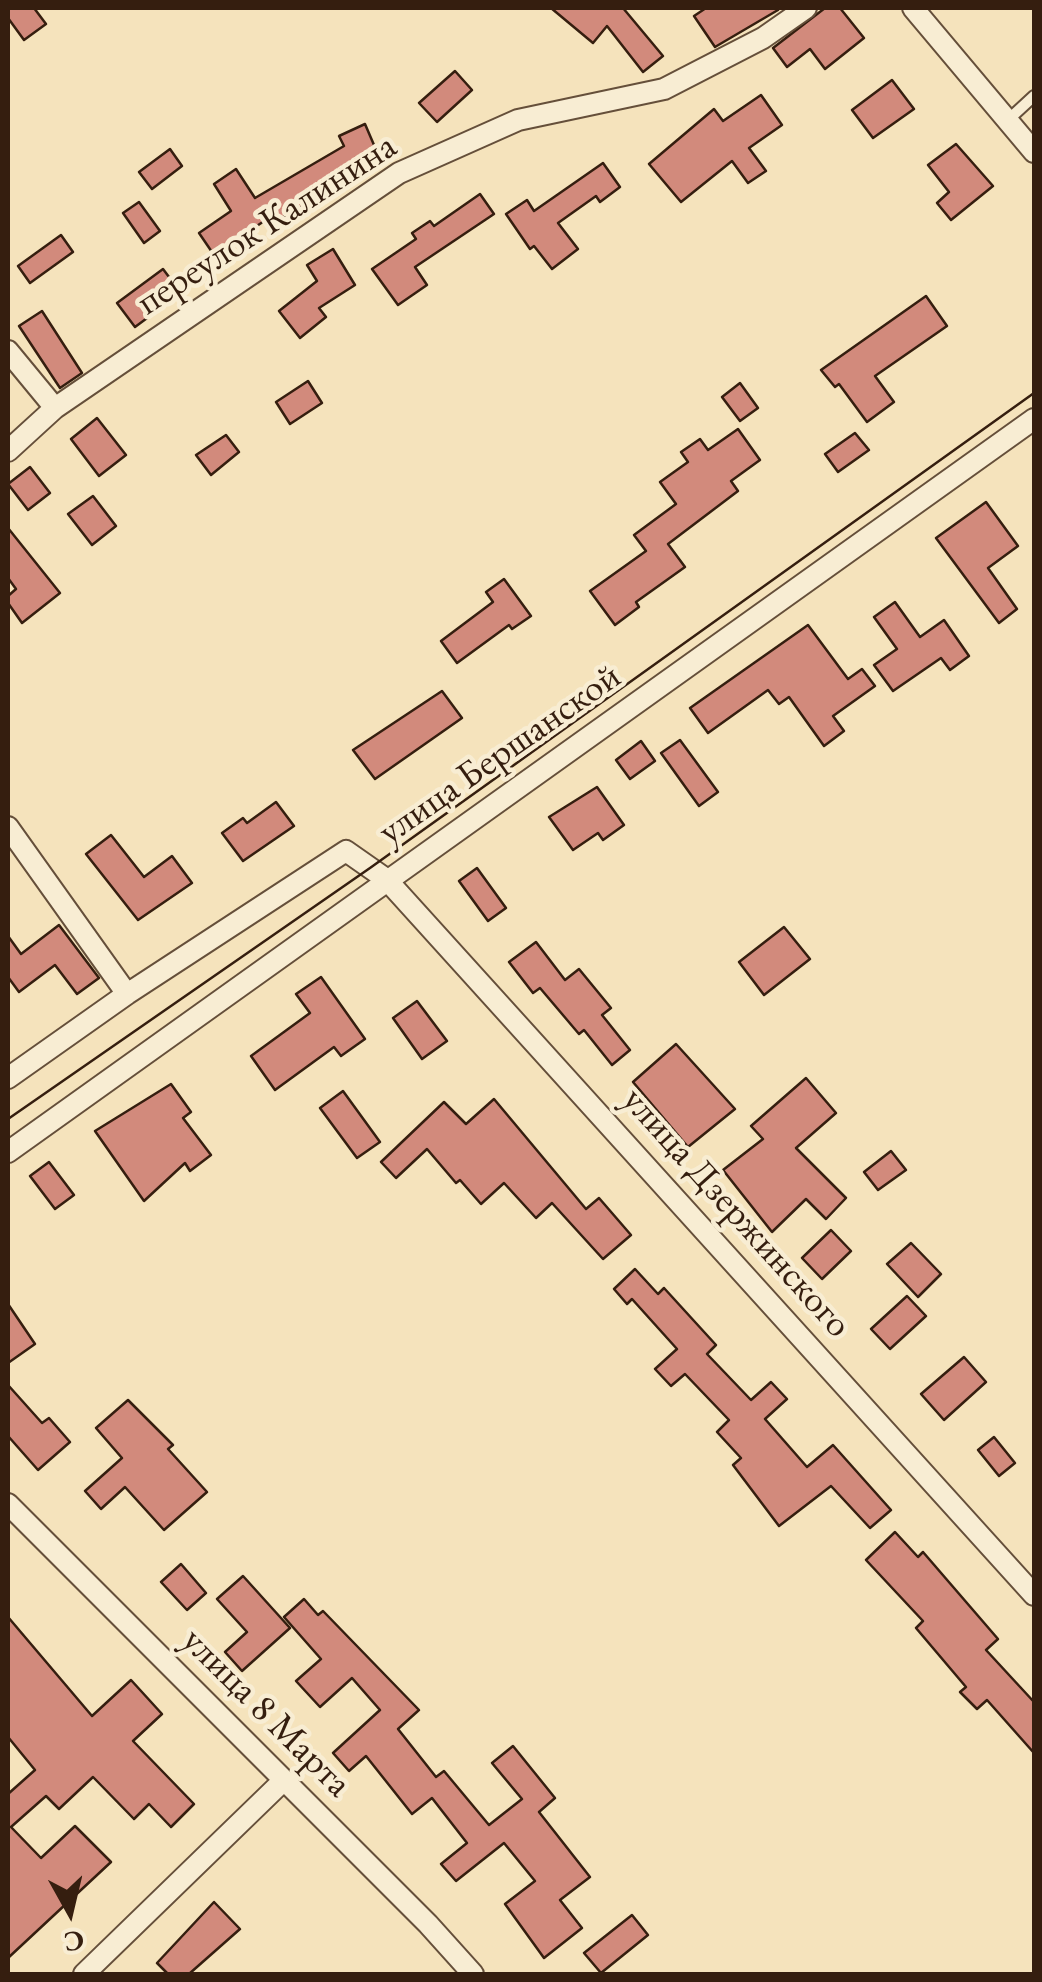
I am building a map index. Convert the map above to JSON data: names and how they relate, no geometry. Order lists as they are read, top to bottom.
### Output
{
  "streets": {
    "street": [
      "переулок Калинина",
      "улица Бершанской",
      "улица Дзержинского",
      "улица 8 Марта"
    ]
  },
  "crossings": [
    ["улица Бершанской", "улица Дзержинского"]
  ],
  "north": "bottom"
}
